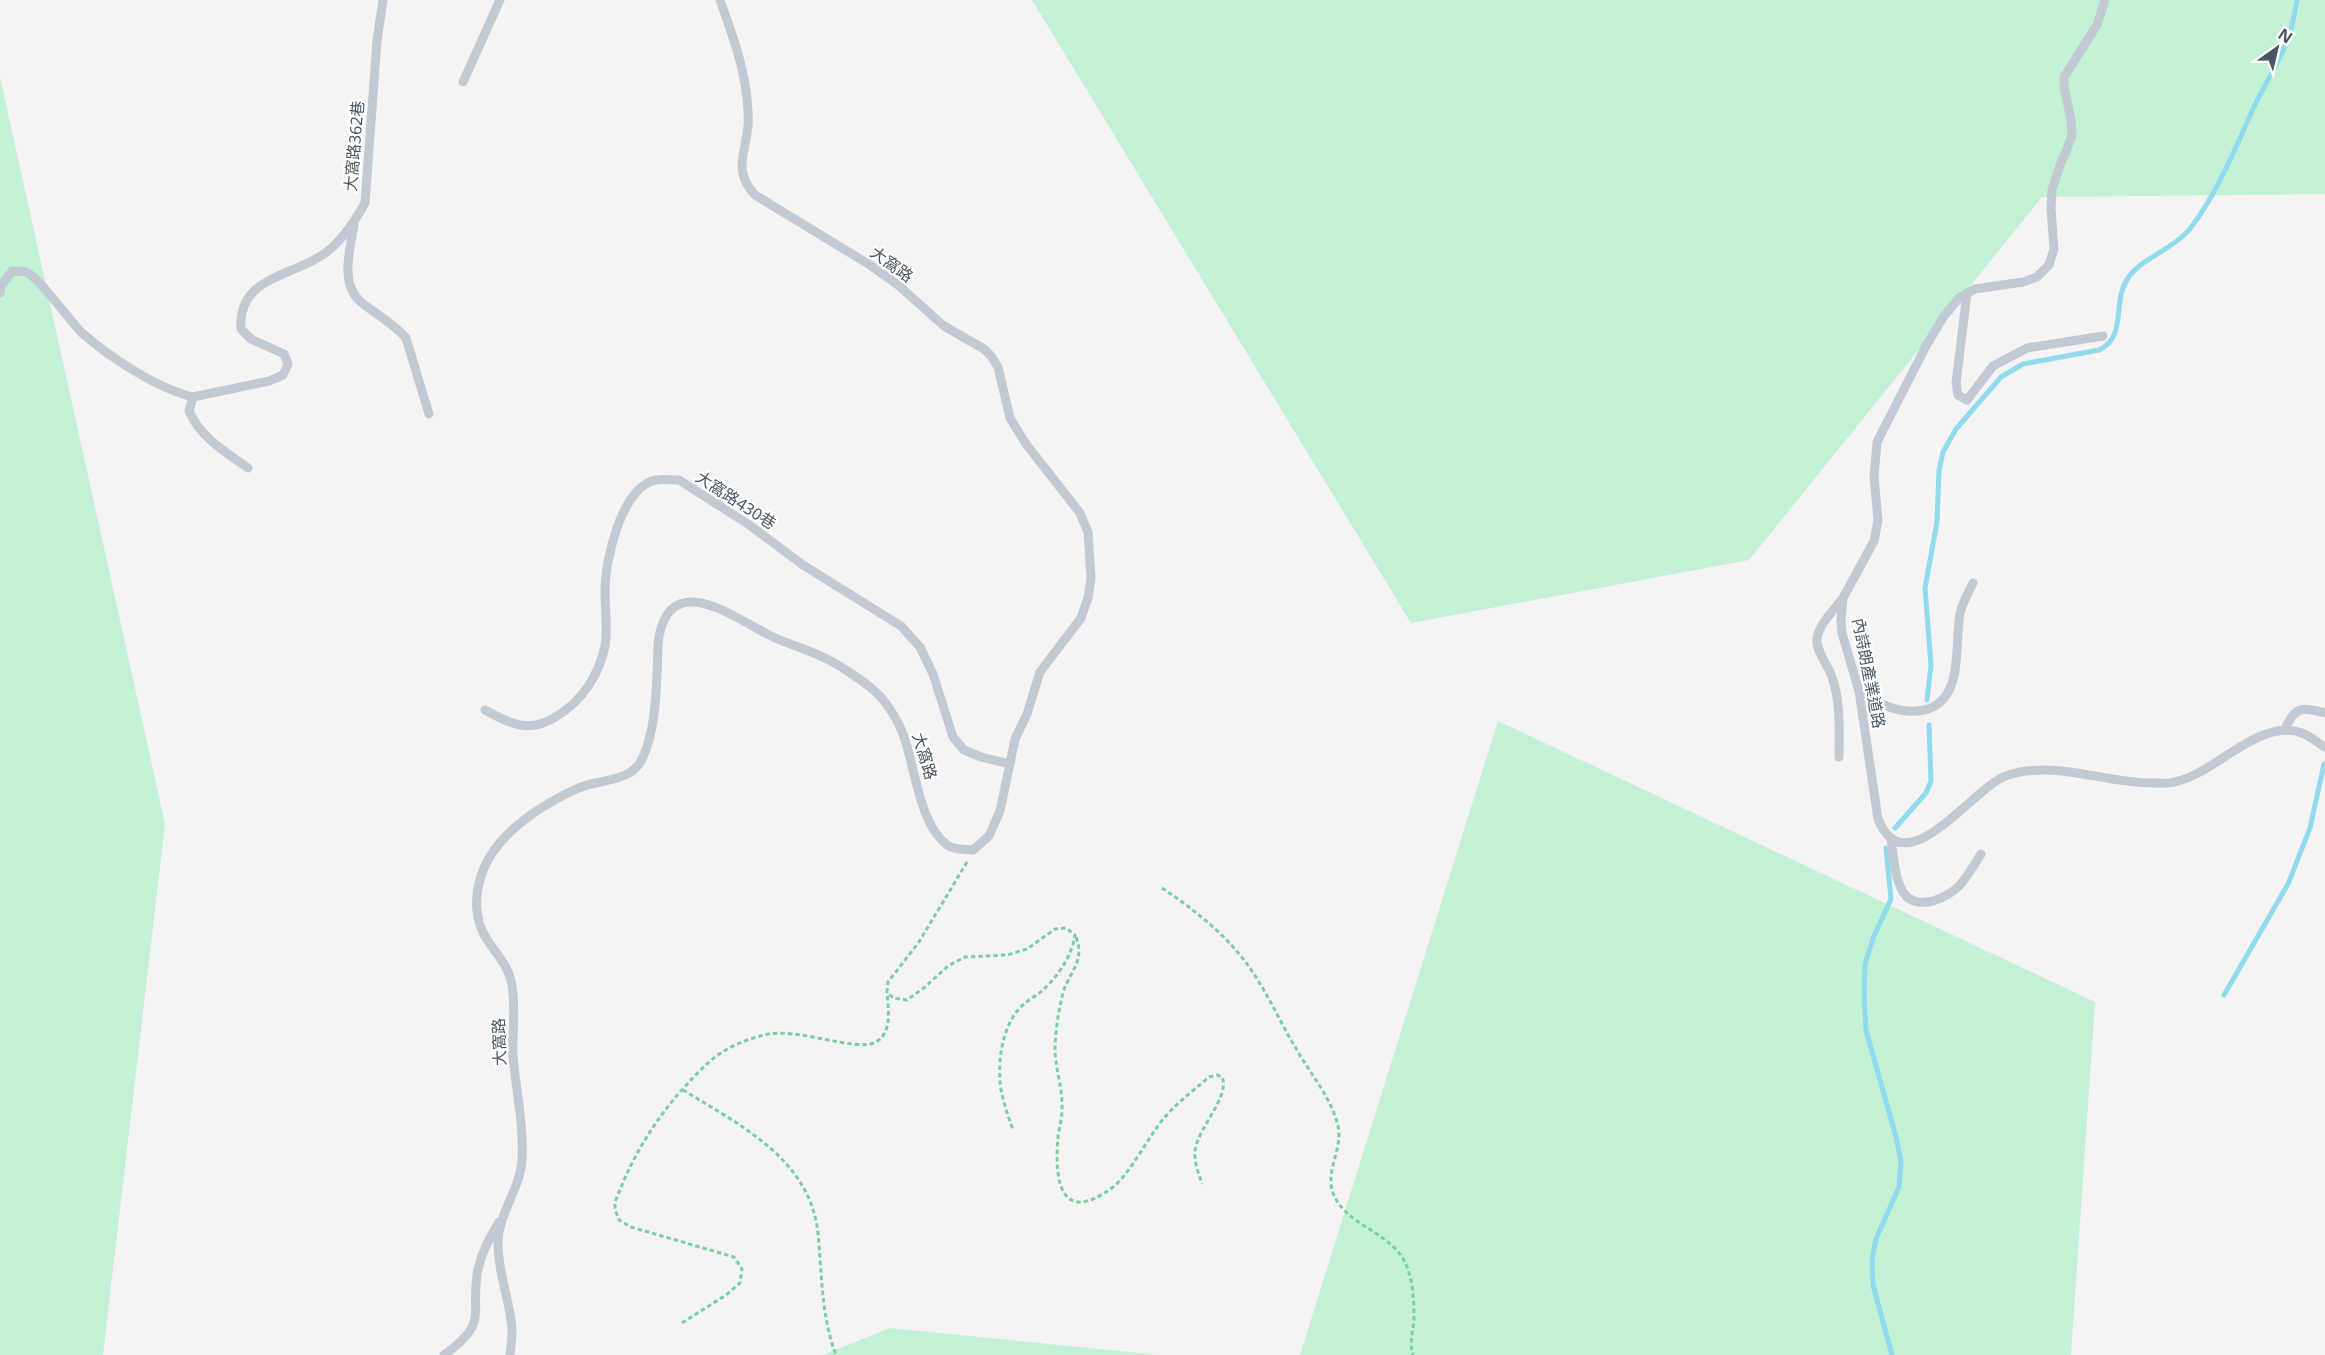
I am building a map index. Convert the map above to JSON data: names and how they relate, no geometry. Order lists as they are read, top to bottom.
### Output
{
  "streets": {
    "lane": [
      "大窩路362巷",
      "大窩路",
      "大窩路430巷",
      "內詩朗產業道路"
    ]
  },
  "crossings": [
    ["大窩路", "大窩路430巷"]
  ],
  "north": "top right"
}
